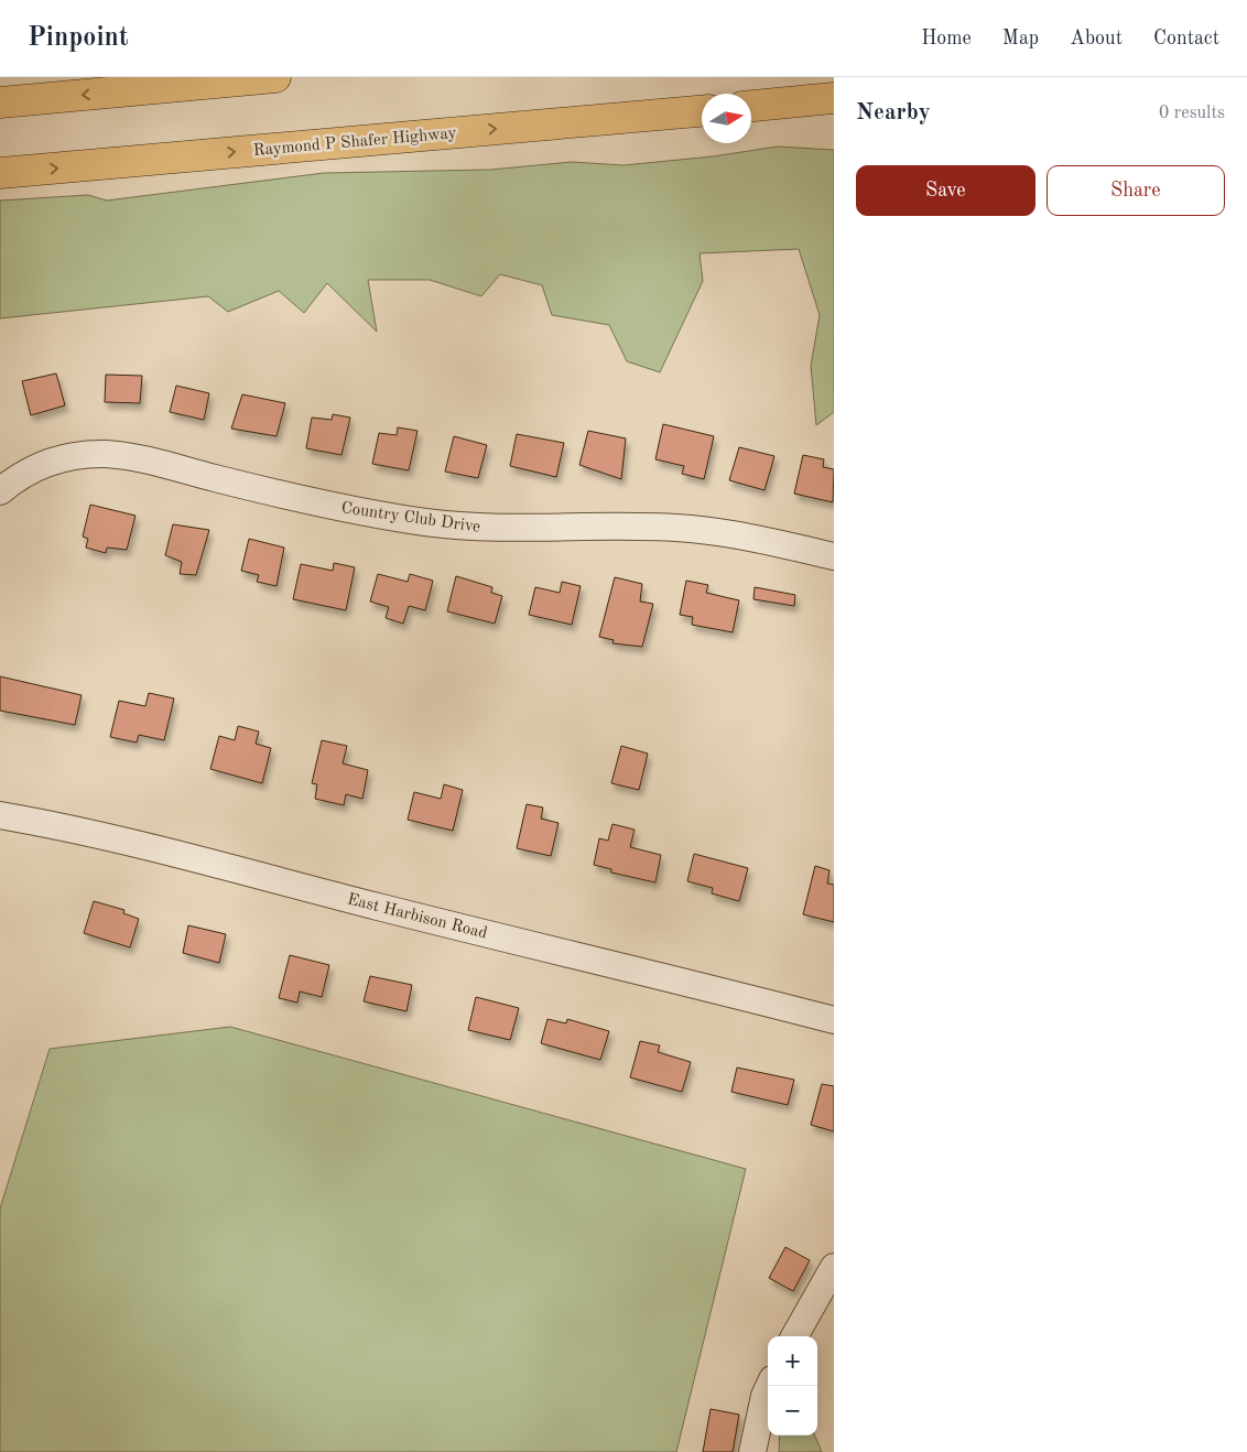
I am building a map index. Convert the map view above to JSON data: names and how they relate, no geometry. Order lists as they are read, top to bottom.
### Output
{
  "streets": {
    "highway": ["Raymond P Shafer Highway"],
    "street": ["Country Club Drive", "East Harbison Road"]
  },
  "north": "right",
  "page": {
    "header": "Pinpoint",
    "nav": [
      "Home",
      "Map",
      "About",
      "Contact"
    ],
    "heading": ["Nearby", "0 results"],
    "buttons": ["Save", "Share"],
    "map_buttons": ["+", "−"]
  }
}
